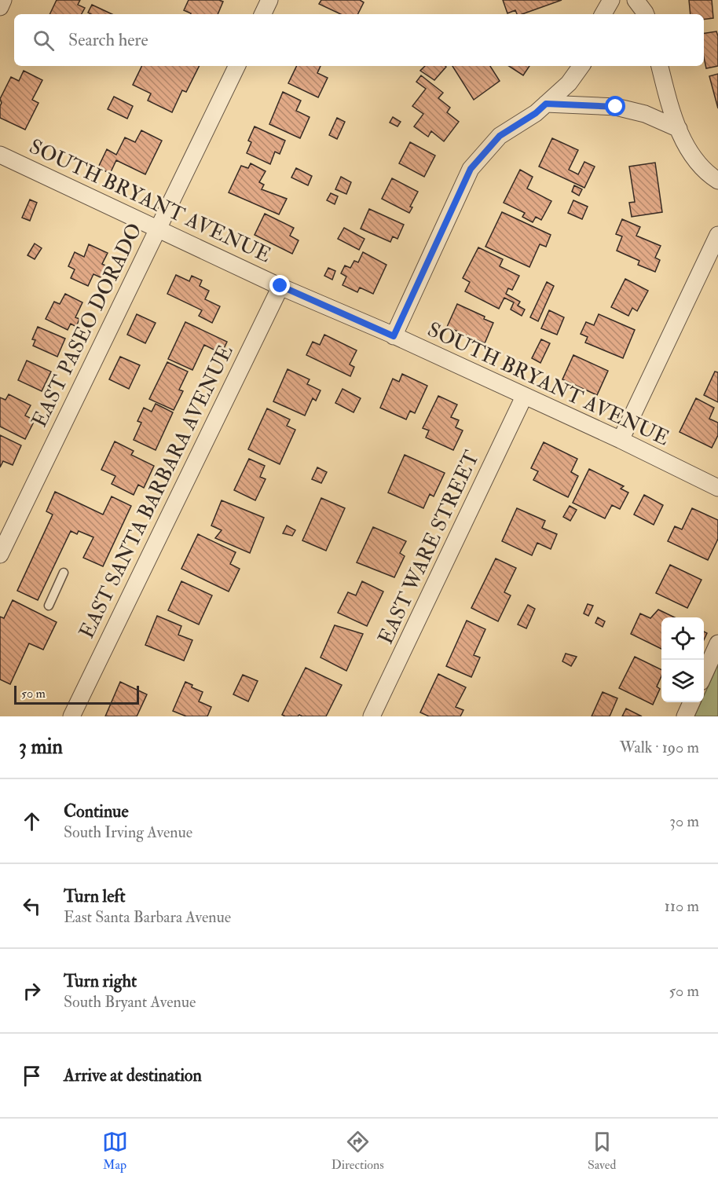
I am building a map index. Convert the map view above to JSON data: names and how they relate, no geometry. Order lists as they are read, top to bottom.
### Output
{
  "streets": {
    "street": [
      "SOUTH BRYANT AVENUE",
      "EAST PASEO DORADO",
      "EAST SANTA BARBARA AVENUE",
      "EAST WARE STREET"
    ]
  },
  "crossings": [
    ["SOUTH BRYANT AVENUE", "EAST PASEO DORADO"],
    ["SOUTH BRYANT AVENUE", "EAST SANTA BARBARA AVENUE"],
    ["SOUTH BRYANT AVENUE", "EAST WARE STREET"]
  ],
  "scale_bar": "50 m",
  "page": {
    "search": "Search here",
    "scale": "50 m",
    "heading": ["3 min", "Walk · 190 m"],
    "list": [
      ["Continue", "South Irving Avenue", "30 m"],
      ["Turn left", "East Santa Barbara Avenue", "110 m"],
      ["Turn right", "South Bryant Avenue", "50 m"],
      "Arrive at destination"
    ],
    "nav": ["Map", "Directions", "Saved"]
  }
}
